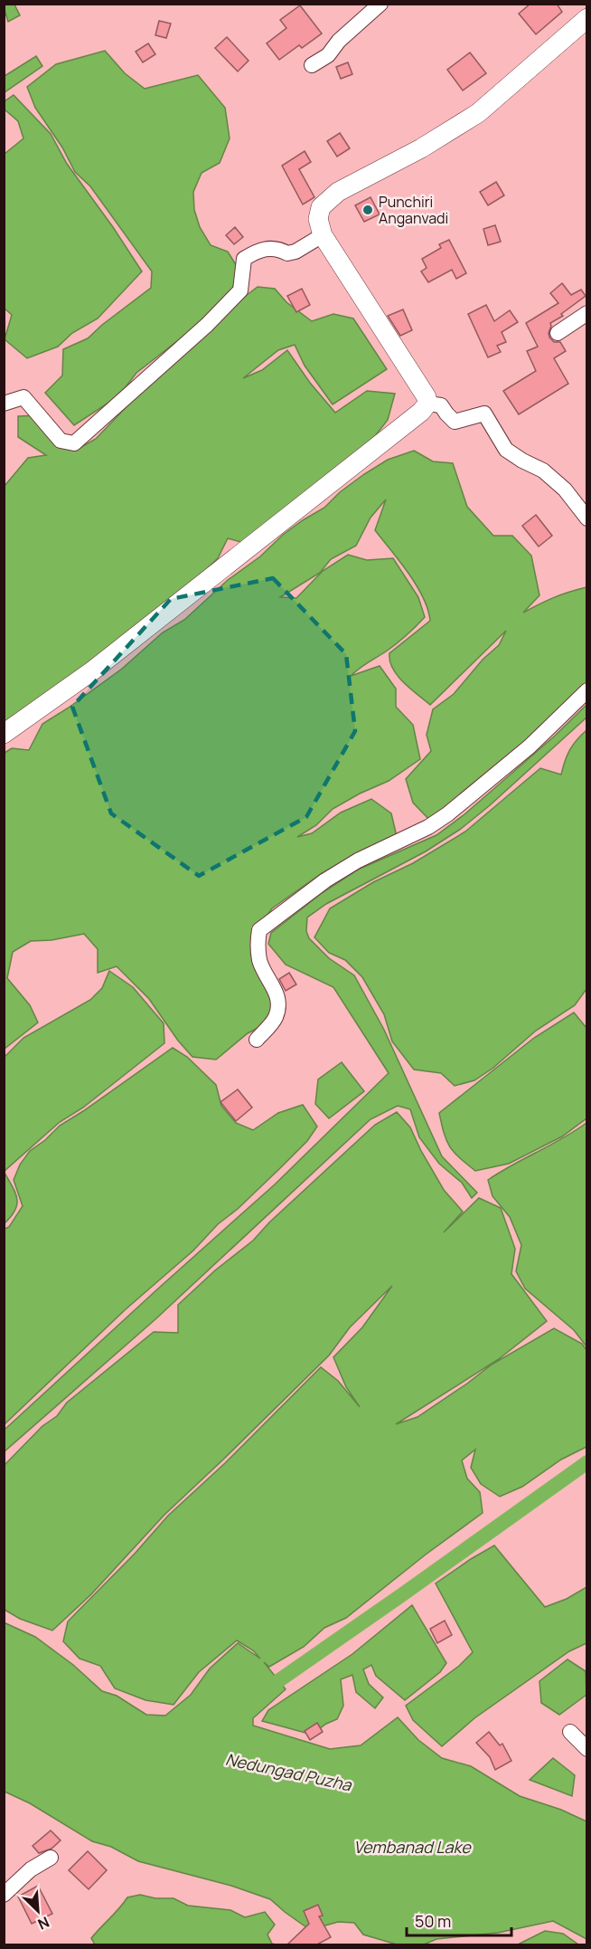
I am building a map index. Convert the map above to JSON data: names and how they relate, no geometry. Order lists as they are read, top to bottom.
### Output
{
  "water": ["Nedungad Puzha", "Vembanad Lake"],
  "places": ["Punchiri Anganvadi"],
  "scale_bar": "50 m",
  "north": "bottom right"
}
